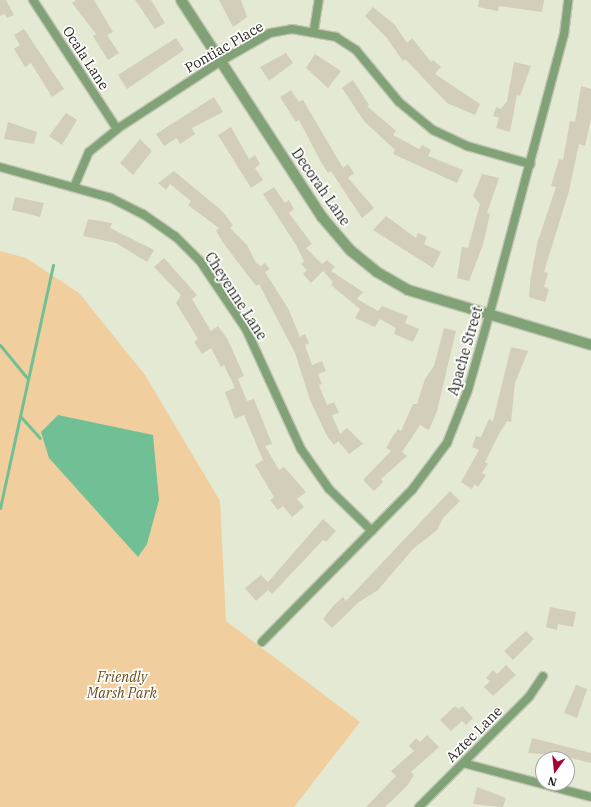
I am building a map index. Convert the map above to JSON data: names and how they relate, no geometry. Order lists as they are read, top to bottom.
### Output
{
  "streets": {
    "street": [
      "Pontiac Place",
      "Ocala Lane",
      "Decorah Lane",
      "Cheyenne Lane",
      "Apache Street",
      "Aztec Lane"
    ]
  },
  "crossings": [
    ["Pontiac Place", "Ocala Lane"],
    ["Pontiac Place", "Decorah Lane"],
    ["Pontiac Place", "Cheyenne Lane"],
    ["Pontiac Place", "Apache Street"],
    ["Decorah Lane", "Apache Street"],
    ["Cheyenne Lane", "Apache Street"]
  ],
  "parks": ["Friendly Marsh Park"],
  "north": "bottom"
}
